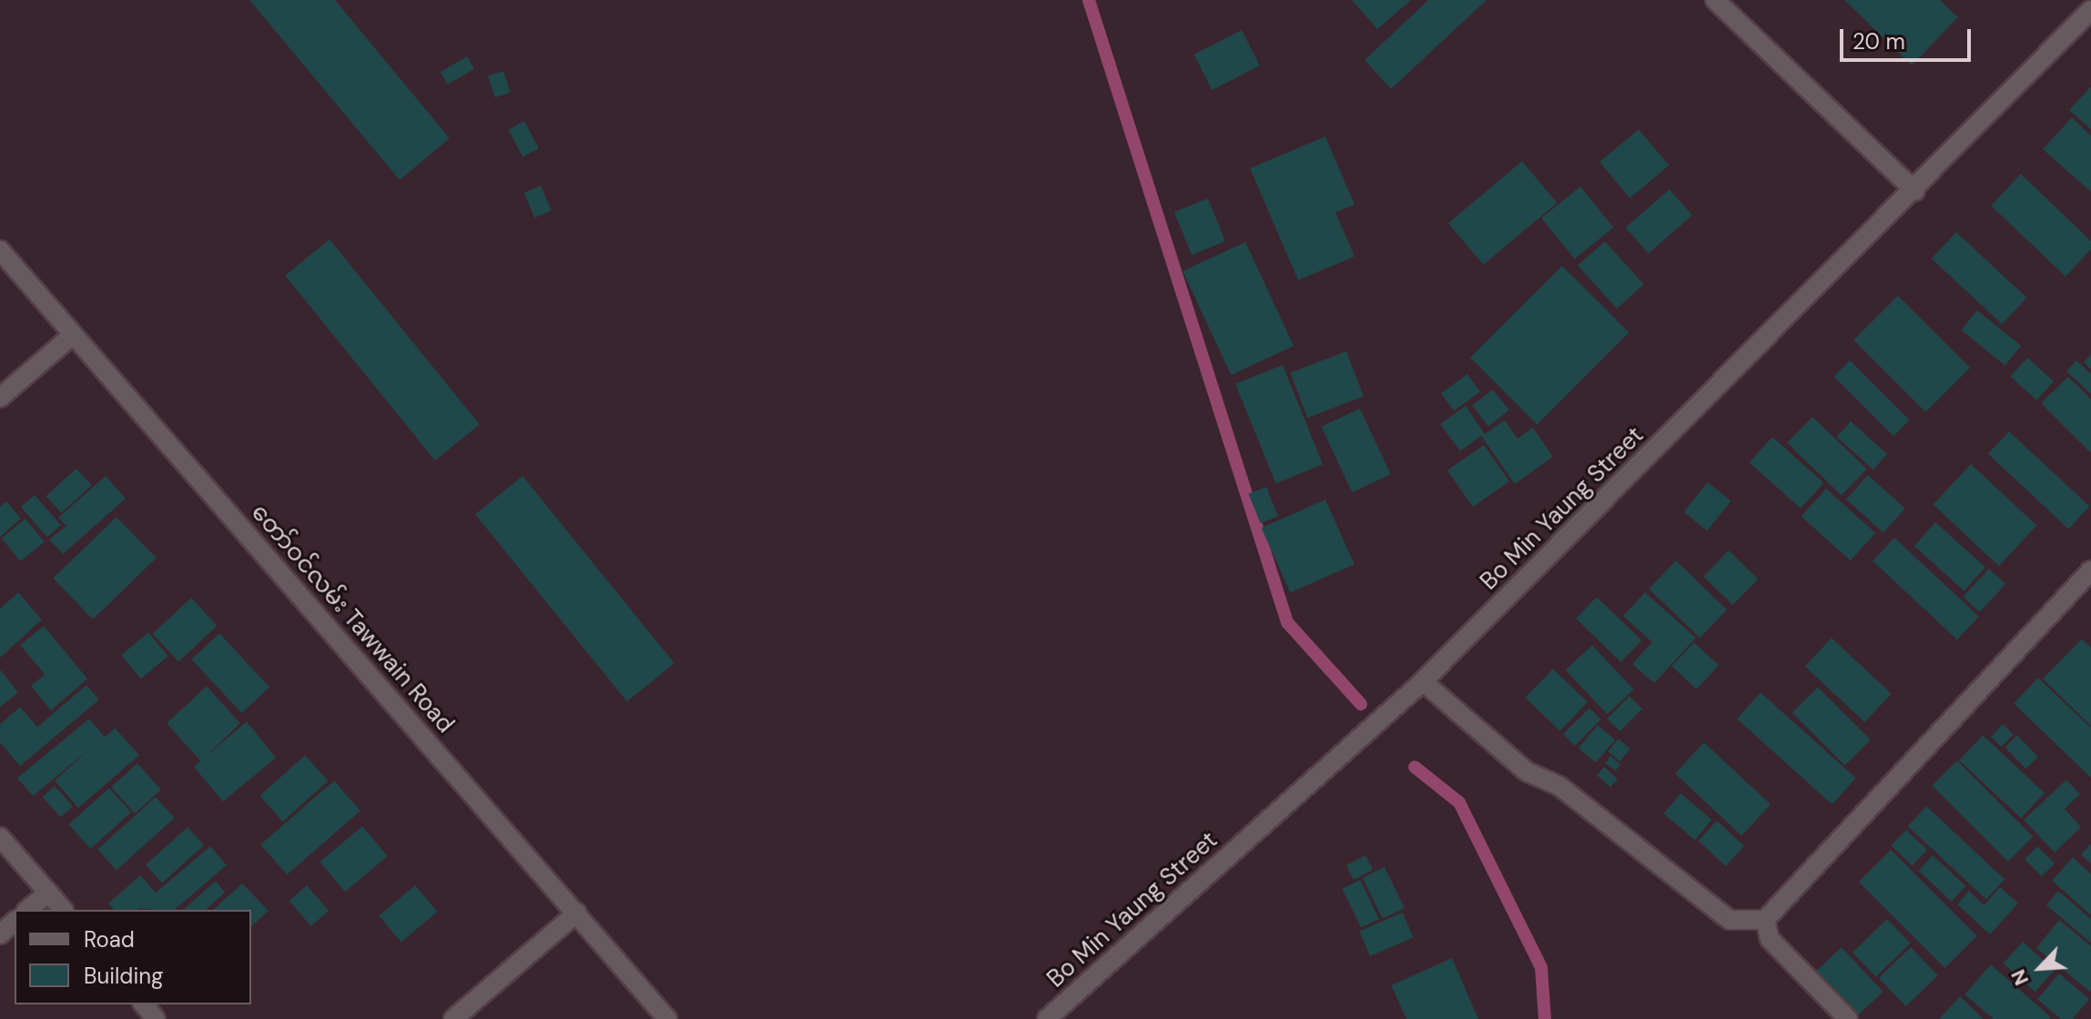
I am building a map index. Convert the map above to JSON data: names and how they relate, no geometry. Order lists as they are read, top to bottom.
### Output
{
  "streets": {
    "street": ["Bo Min Yaung Street", "တော်ဝင်လမ်း Tawwain Road"]
  },
  "legend": ["Road", "Building"],
  "scale_bar": "20 m",
  "north": "bottom left"
}
